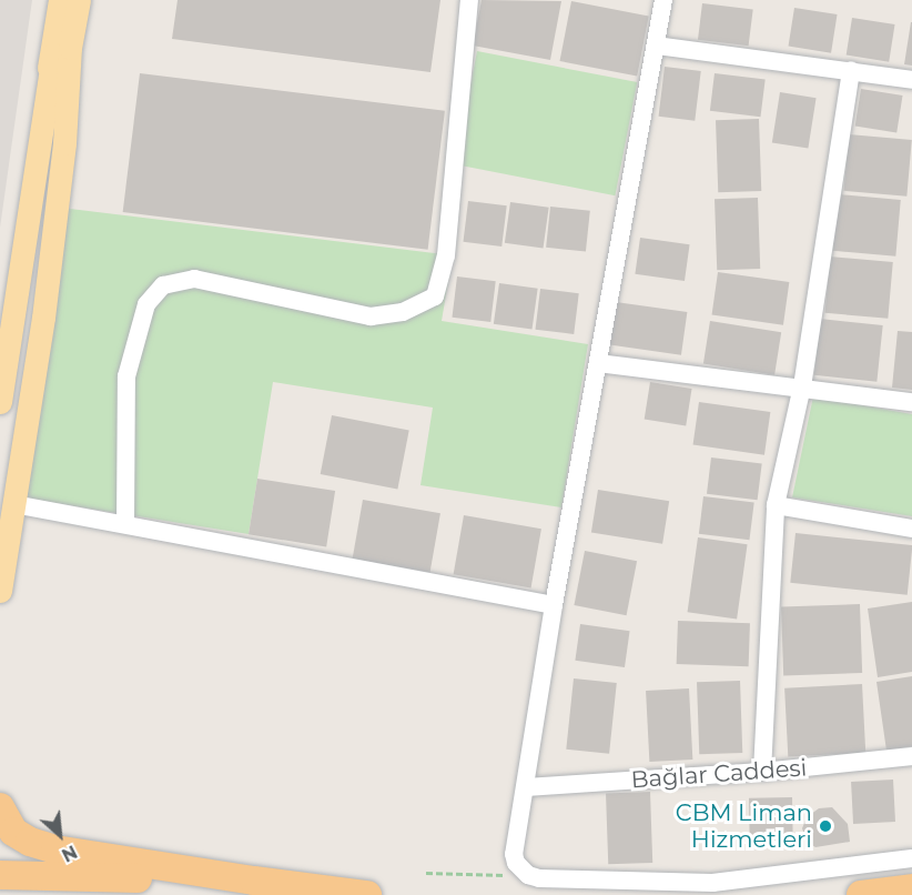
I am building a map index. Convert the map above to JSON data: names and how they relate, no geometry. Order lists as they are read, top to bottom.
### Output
{
  "streets": {
    "street": ["Bağlar Caddesi"]
  },
  "places": ["CBM Liman Hizmetleri"],
  "north": "bottom right"
}
